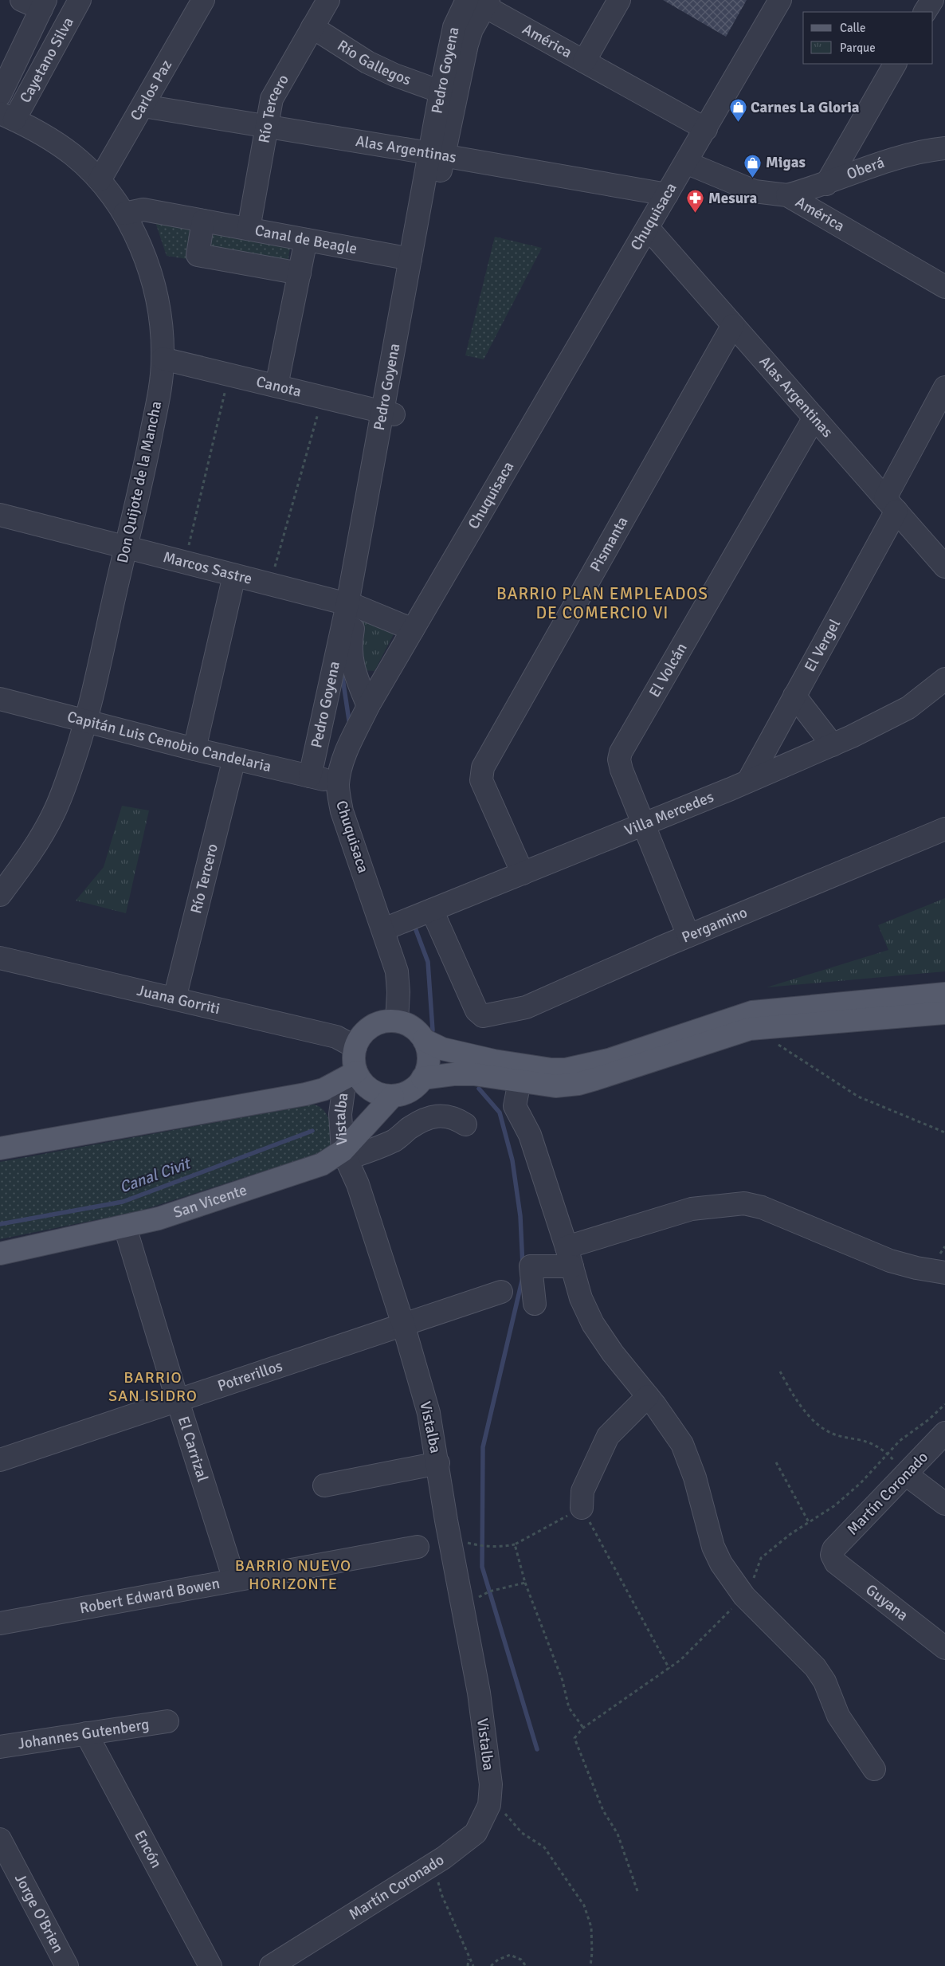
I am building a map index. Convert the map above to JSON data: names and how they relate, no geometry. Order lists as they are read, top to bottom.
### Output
{
  "streets": {
    "main road": ["San Vicente"],
    "street": [
      "América",
      "Cayetano Silva",
      "Río Gallegos",
      "Pedro Goyena",
      "Carlos Paz",
      "Río Tercero",
      "Alas Argentinas",
      "Oberá",
      "Chuquisaca",
      "Canal de Beagle",
      "Canota",
      "Don Quijote de la Mancha",
      "Pismanta",
      "Marcos Sastre",
      "El Vergel",
      "El Volcán",
      "Capitán Luis Cenobio Candelaria",
      "Villa Mercedes",
      "Pergamino",
      "Juana Gorriti",
      "Vistalba",
      "Potrerillos",
      "El Carrizal",
      "Martín Coronado",
      "Robert Edward Bowen",
      "Guyana",
      "Johannes Gutenberg",
      "Encón",
      "Jorge O'Brien"
    ]
  },
  "crossings": [
    ["América", "Pedro Goyena"],
    ["América", "Oberá"],
    ["América", "Chuquisaca"],
    ["Cayetano Silva", "Don Quijote de la Mancha"],
    ["Río Gallegos", "Pedro Goyena"],
    ["Río Gallegos", "Río Tercero"],
    ["Pedro Goyena", "Alas Argentinas"],
    ["Pedro Goyena", "Chuquisaca"],
    ["Pedro Goyena", "Canal de Beagle"],
    ["Pedro Goyena", "Canota"],
    ["Pedro Goyena", "Marcos Sastre"],
    ["Pedro Goyena", "Capitán Luis Cenobio Candelaria"],
    ["Carlos Paz", "Alas Argentinas"],
    ["Carlos Paz", "Don Quijote de la Mancha"],
    ["Río Tercero", "Alas Argentinas"],
    ["Río Tercero", "Canal de Beagle"],
    ["Río Tercero", "Capitán Luis Cenobio Candelaria"],
    ["Río Tercero", "Juana Gorriti"],
    ["Alas Argentinas", "Chuquisaca"],
    ["Alas Argentinas", "Pismanta"],
    ["Alas Argentinas", "El Vergel"],
    ["Alas Argentinas", "El Volcán"],
    ["Chuquisaca", "Marcos Sastre"],
    ["Chuquisaca", "Capitán Luis Cenobio Candelaria"],
    ["Chuquisaca", "Villa Mercedes"],
    ["Chuquisaca", "Pergamino"],
    ["Chuquisaca", "Juana Gorriti"],
    ["Chuquisaca", "Vistalba"],
    ["Chuquisaca", "San Vicente"],
    ["Canal de Beagle", "Don Quijote de la Mancha"],
    ["Canota", "Don Quijote de la Mancha"],
    ["Don Quijote de la Mancha", "Marcos Sastre"],
    ["Don Quijote de la Mancha", "Capitán Luis Cenobio Candelaria"],
    ["Pismanta", "Villa Mercedes"],
    ["El Vergel", "Villa Mercedes"],
    ["El Volcán", "Villa Mercedes"],
    ["El Volcán", "Pergamino"],
    ["Villa Mercedes", "Pergamino"],
    ["Juana Gorriti", "Vistalba"],
    ["Juana Gorriti", "San Vicente"],
    ["Vistalba", "San Vicente"],
    ["Vistalba", "Potrerillos"],
    ["Vistalba", "Martín Coronado"],
    ["San Vicente", "El Carrizal"],
    ["Potrerillos", "El Carrizal"],
    ["El Carrizal", "Robert Edward Bowen"],
    ["Martín Coronado", "Guyana"],
    ["Johannes Gutenberg", "Encón"]
  ],
  "districts": ["BARRIO PLAN EMPLEADOS DE COMERCIO VI", "BARRIO SAN ISIDRO", "BARRIO NUEVO HORIZONTE"],
  "water": ["Canal Civit"],
  "places": {
    "shop": ["Carnes La Gloria", "Migas"],
    "pharmacy": ["Mesura"]
  },
  "legend": ["Calle", "Parque"]
}
